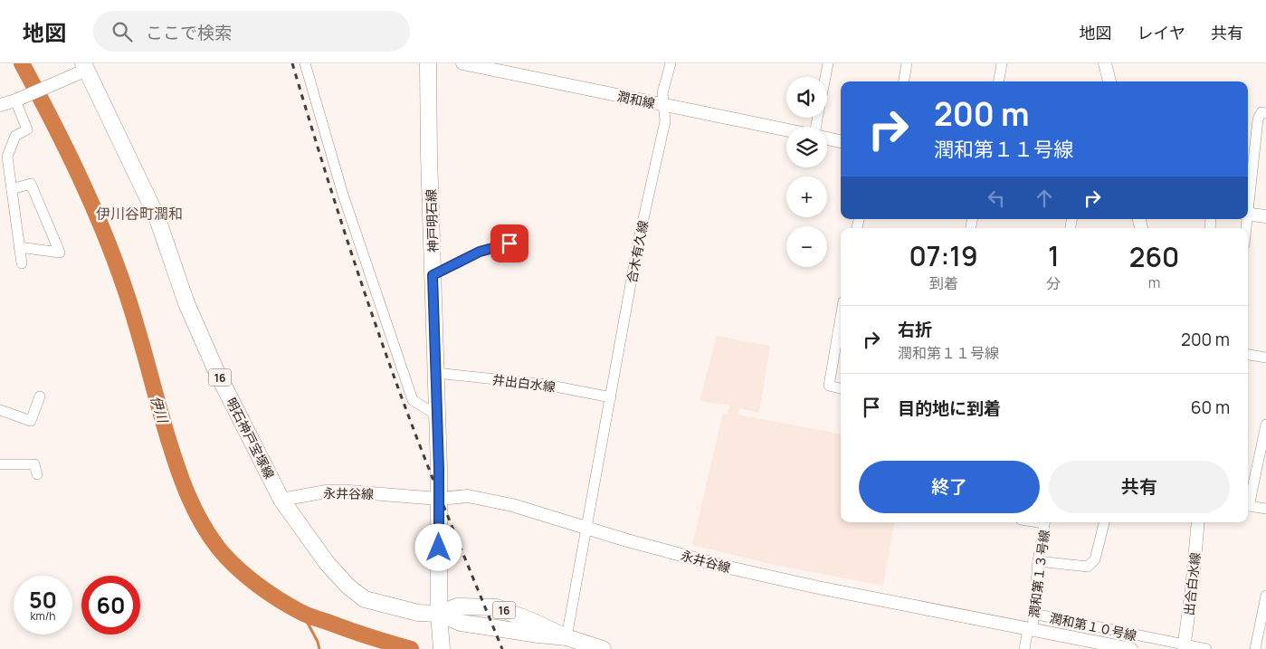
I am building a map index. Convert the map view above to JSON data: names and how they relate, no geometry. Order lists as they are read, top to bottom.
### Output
{
  "streets": {
    "main road": ["神戸明石線", "16", "明石神戸宝塚線"],
    "street": [
      "潤和線",
      "合木有久線",
      "井出白水線",
      "永井谷線",
      "潤和第１３号線",
      "出合白水線",
      "潤和第１０号線"
    ]
  },
  "crossings": [
    ["潤和線", "合木有久線"],
    ["神戸明石線", "井出白水線"],
    ["神戸明石線", "明石神戸宝塚線"],
    ["神戸明石線", "永井谷線"],
    ["合木有久線", "井出白水線"],
    ["合木有久線", "明石神戸宝塚線"],
    ["合木有久線", "永井谷線"],
    ["明石神戸宝塚線", "永井谷線"],
    ["永井谷線", "潤和第１３号線"],
    ["潤和第１３号線", "潤和第１０号線"],
    ["出合白水線", "潤和第１０号線"]
  ],
  "districts": ["伊川谷町潤和"],
  "water": ["伊川"],
  "page": {
    "header": "地図",
    "search": "ここで検索",
    "nav": ["地図", "レイヤ", "共有"],
    "map_buttons": ["+", "−"],
    "turn": ["200 m", "潤和第１１号線"],
    "eta": [
      "07:19",
      "到着",
      "1",
      "分",
      "260",
      "m"
    ],
    "list": [
      {
        "name": "右折",
        "note": "潤和第１１号線",
        "value": "200 m"
      },
      {
        "name": "目的地に到着",
        "value": "60 m"
      }
    ],
    "buttons": ["終了", "共有"],
    "speed": "50 km/h",
    "limit": "60"
  }
}
